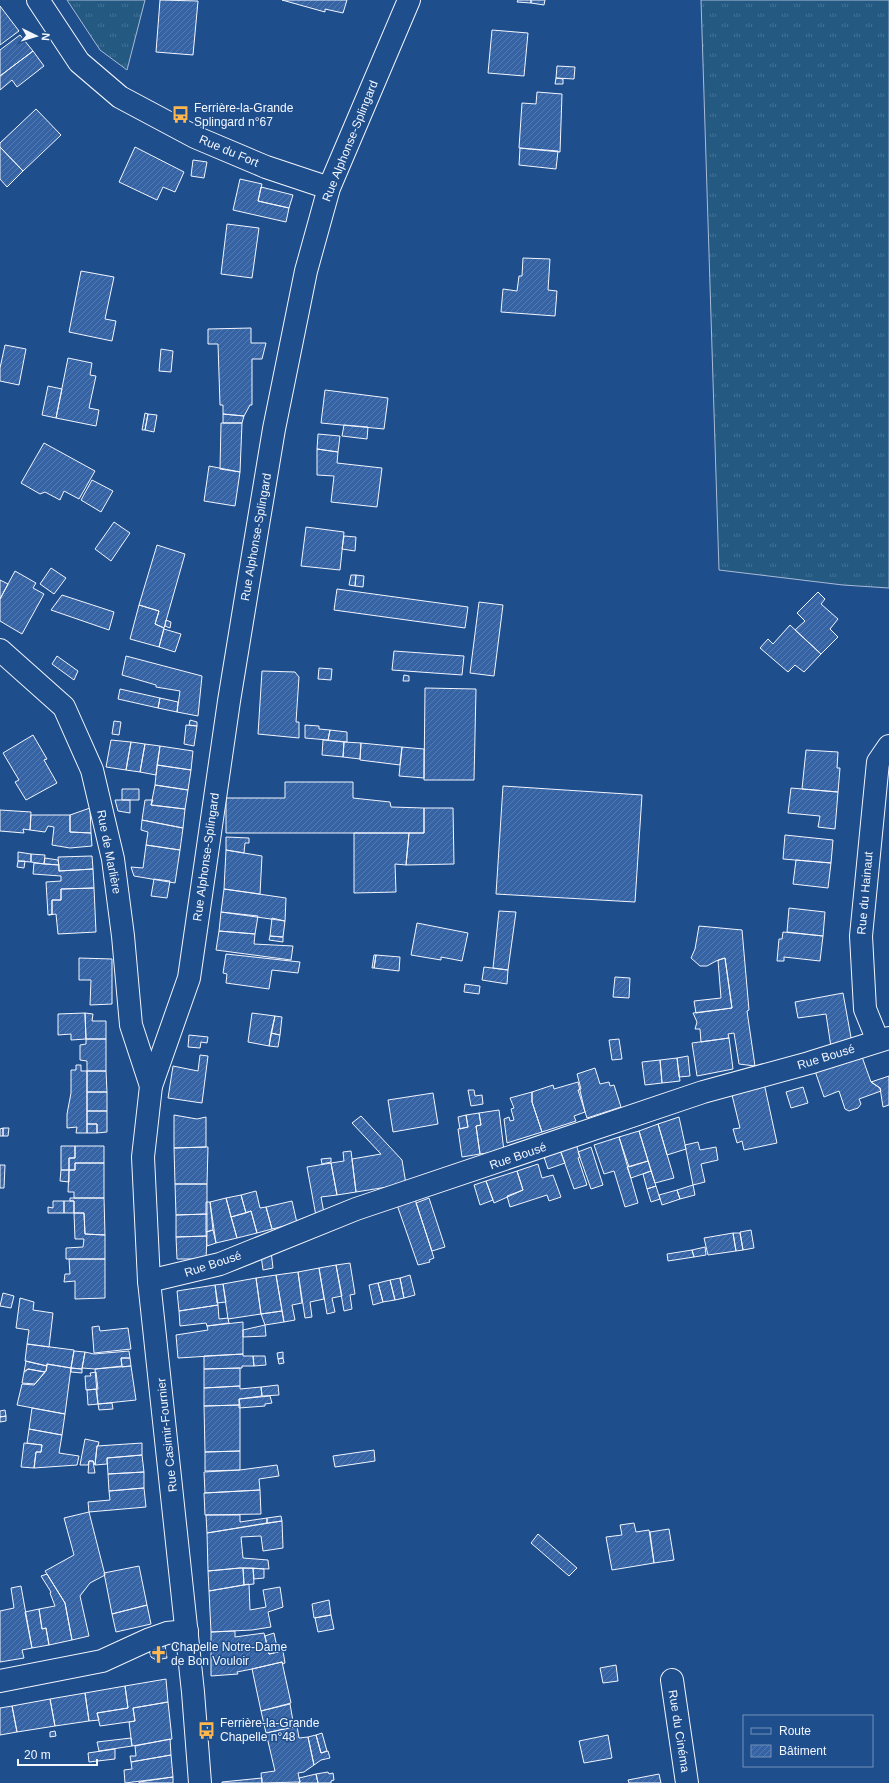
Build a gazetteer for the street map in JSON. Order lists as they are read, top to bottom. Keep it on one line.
{"streets":{"street":["Rue Alphonse-Splingard","Rue du Fort","Rue de Marlière","Rue du Hainaut","Rue Bousé","Rue Casimir-Fournier","Rue du Cinéma"]},"crossings":[["Rue Alphonse-Splingard","Rue du Fort"],["Rue Alphonse-Splingard","Rue de Marlière"],["Rue Alphonse-Splingard","Rue Casimir-Fournier"],["Rue de Marlière","Rue Casimir-Fournier"],["Rue du Hainaut","Rue Bousé"],["Rue Bousé","Rue Casimir-Fournier"]],"places":{"bus stop":["Ferrière-la-Grande Splingard n°67","Ferrière-la-Grande Chapelle n°48"],"church":["Chapelle Notre-Dame de Bon Vouloir"]},"legend":["Route","Bâtiment"],"scale_bar":"20 m","north":"right"}
